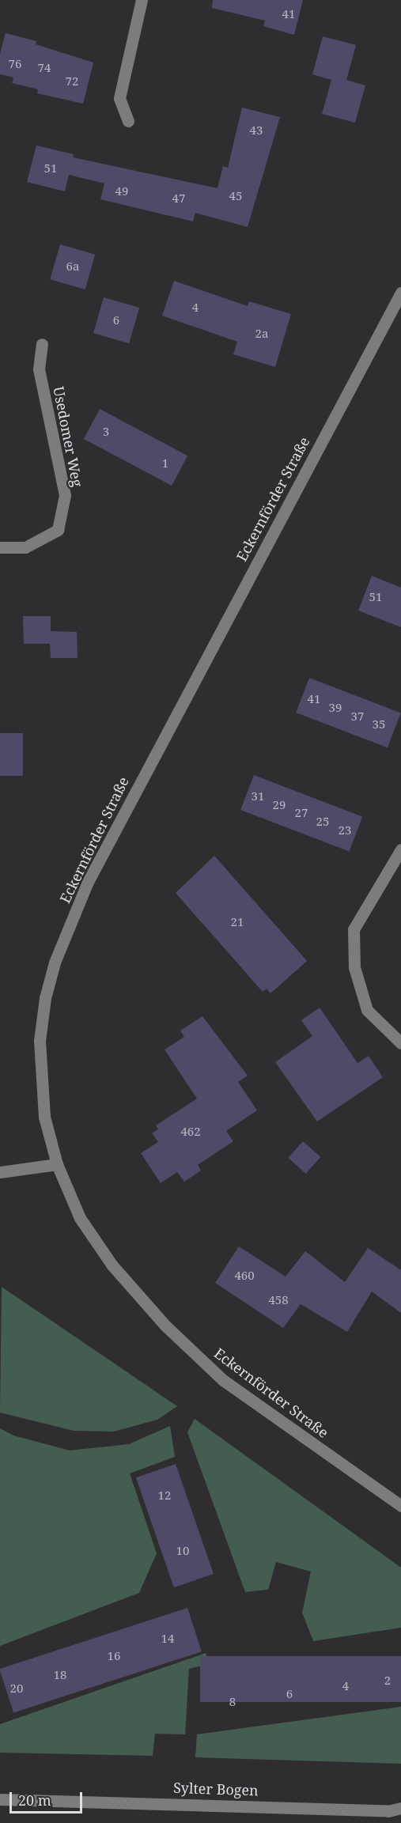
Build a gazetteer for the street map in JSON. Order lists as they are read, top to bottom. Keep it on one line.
{"streets":{"street":["Usedomer Weg","Eckernförder Straße","Sylter Bogen"]},"house_numbers":["41","76","74","72","43","51","49","45","47","6a","4","6","2a","3","1","51","41","39","37","35","31","29","27","25","23","21","462","460","458","12","10","14","16","18","2","4","20","6","8"],"scale_bar":"20 m"}
